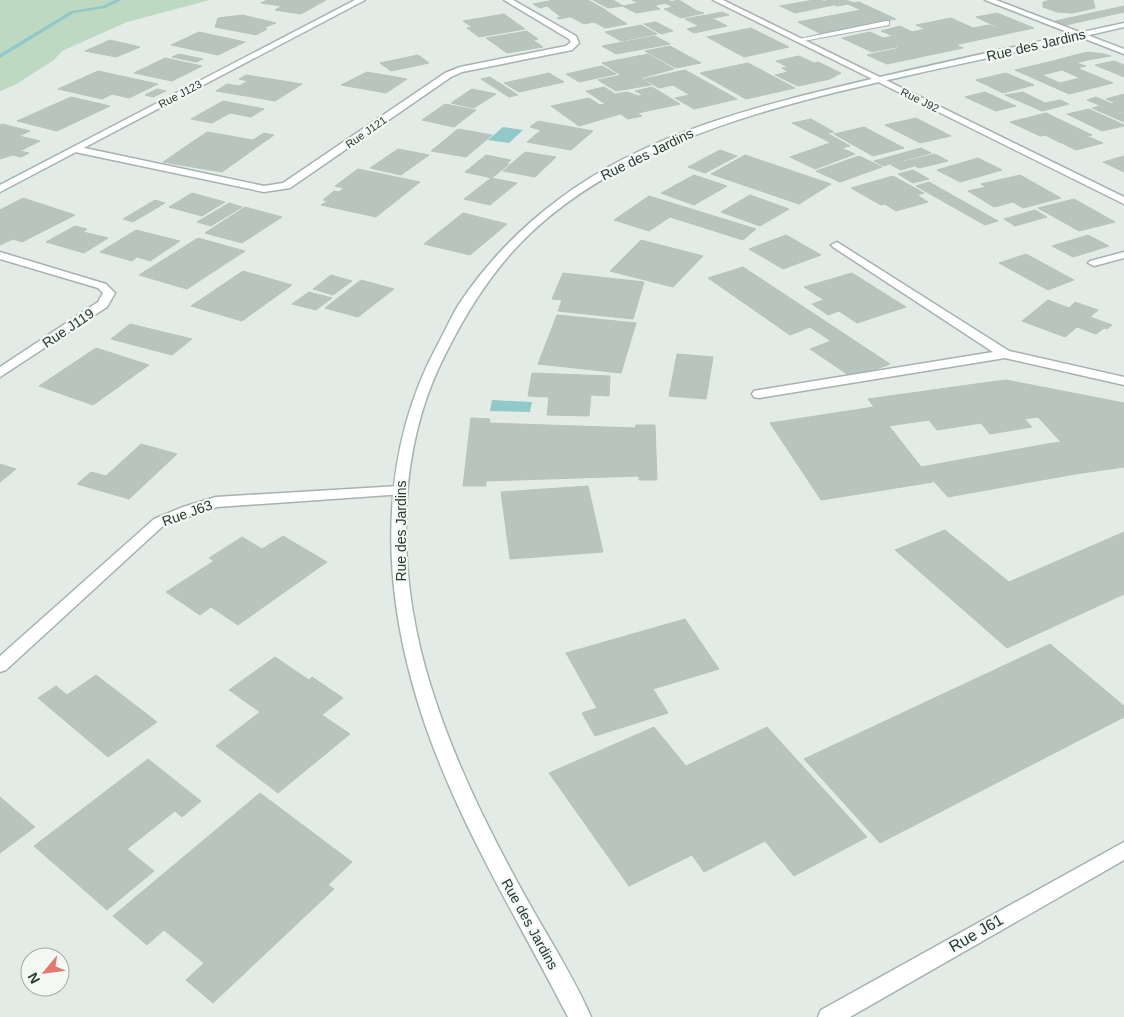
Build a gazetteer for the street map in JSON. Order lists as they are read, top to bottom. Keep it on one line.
{"streets":{"street":["Rue des Jardins","Rue J123","Rue J92","Rue J121","Rue J119","Rue J63","Rue J61"]},"crossings":[["Rue des Jardins","Rue J92"],["Rue des Jardins","Rue J63"],["Rue J123","Rue J121"]],"north":"bottom left"}
